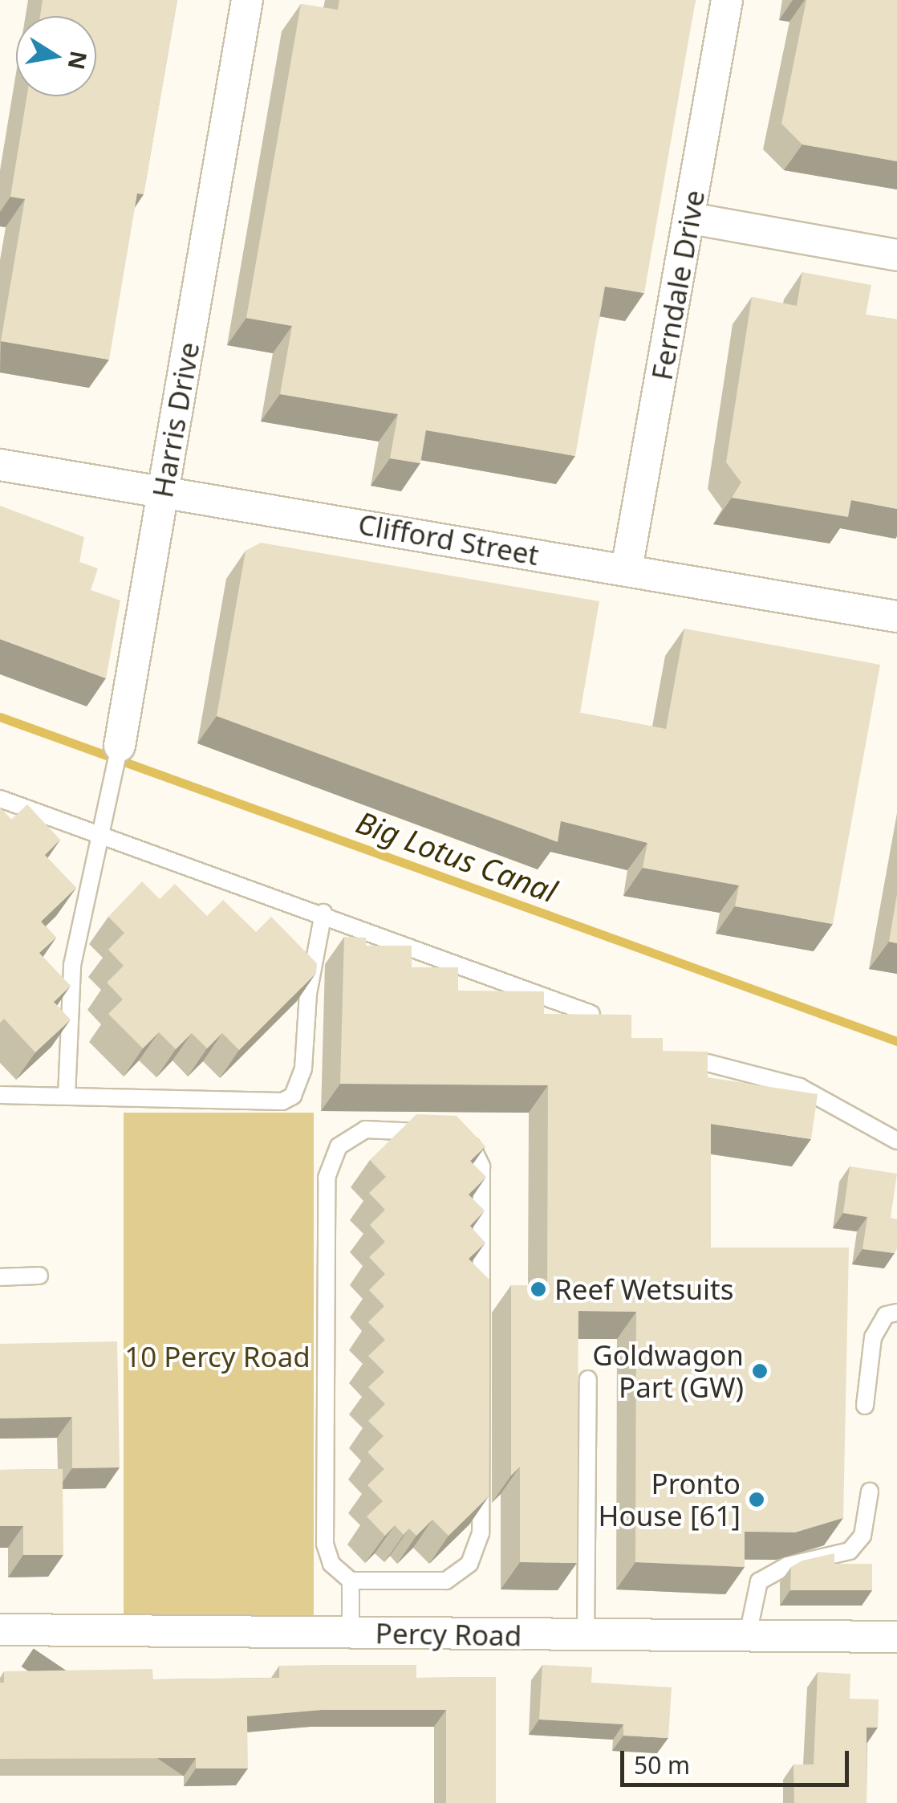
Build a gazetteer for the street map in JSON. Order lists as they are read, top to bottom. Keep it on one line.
{"streets":{"street":["Ferndale Drive","Harris Drive","Clifford Street","Percy Road"]},"crossings":[["Ferndale Drive","Clifford Street"],["Harris Drive","Clifford Street"]],"water":["Big Lotus Canal"],"parks":["10 Percy Road"],"places":["Reef Wetsuits","Goldwagon Part (GW)","Pronto House [61]"],"scale_bar":"50 m","north":"right"}
